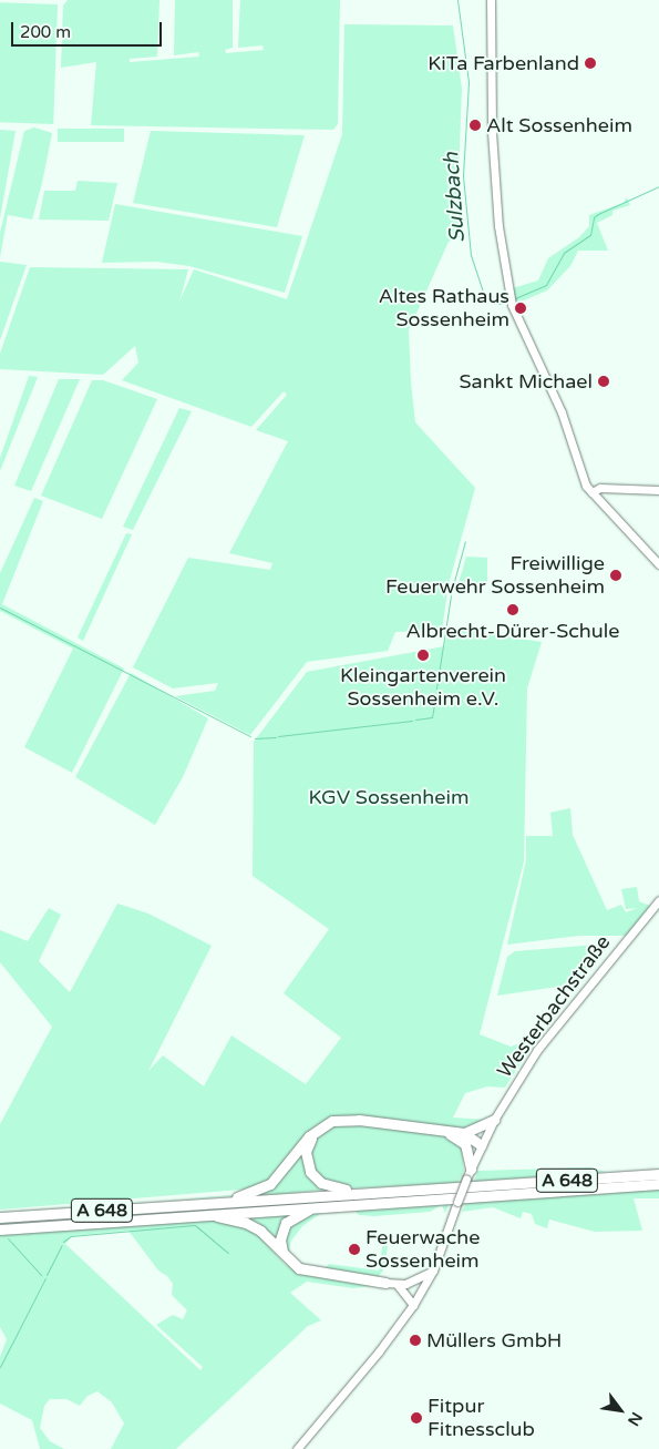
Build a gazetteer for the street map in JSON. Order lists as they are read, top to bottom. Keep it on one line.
{"streets":{"highway":["A 648"],"main road":["Westerbachstraße"]},"water":["Sulzbach"],"parks":["KGV Sossenheim"],"places":["KiTa Farbenland","Alt Sossenheim","Altes Rathaus Sossenheim","Sankt Michael","Freiwillige Feuerwehr Sossenheim","Albrecht-Dürer-Schule","Kleingartenverein Sossenheim e.V.","Feuerwache Sossenheim","Müllers GmbH","Fitpur Fitnessclub"],"scale_bar":"200 m","north":"bottom right"}
